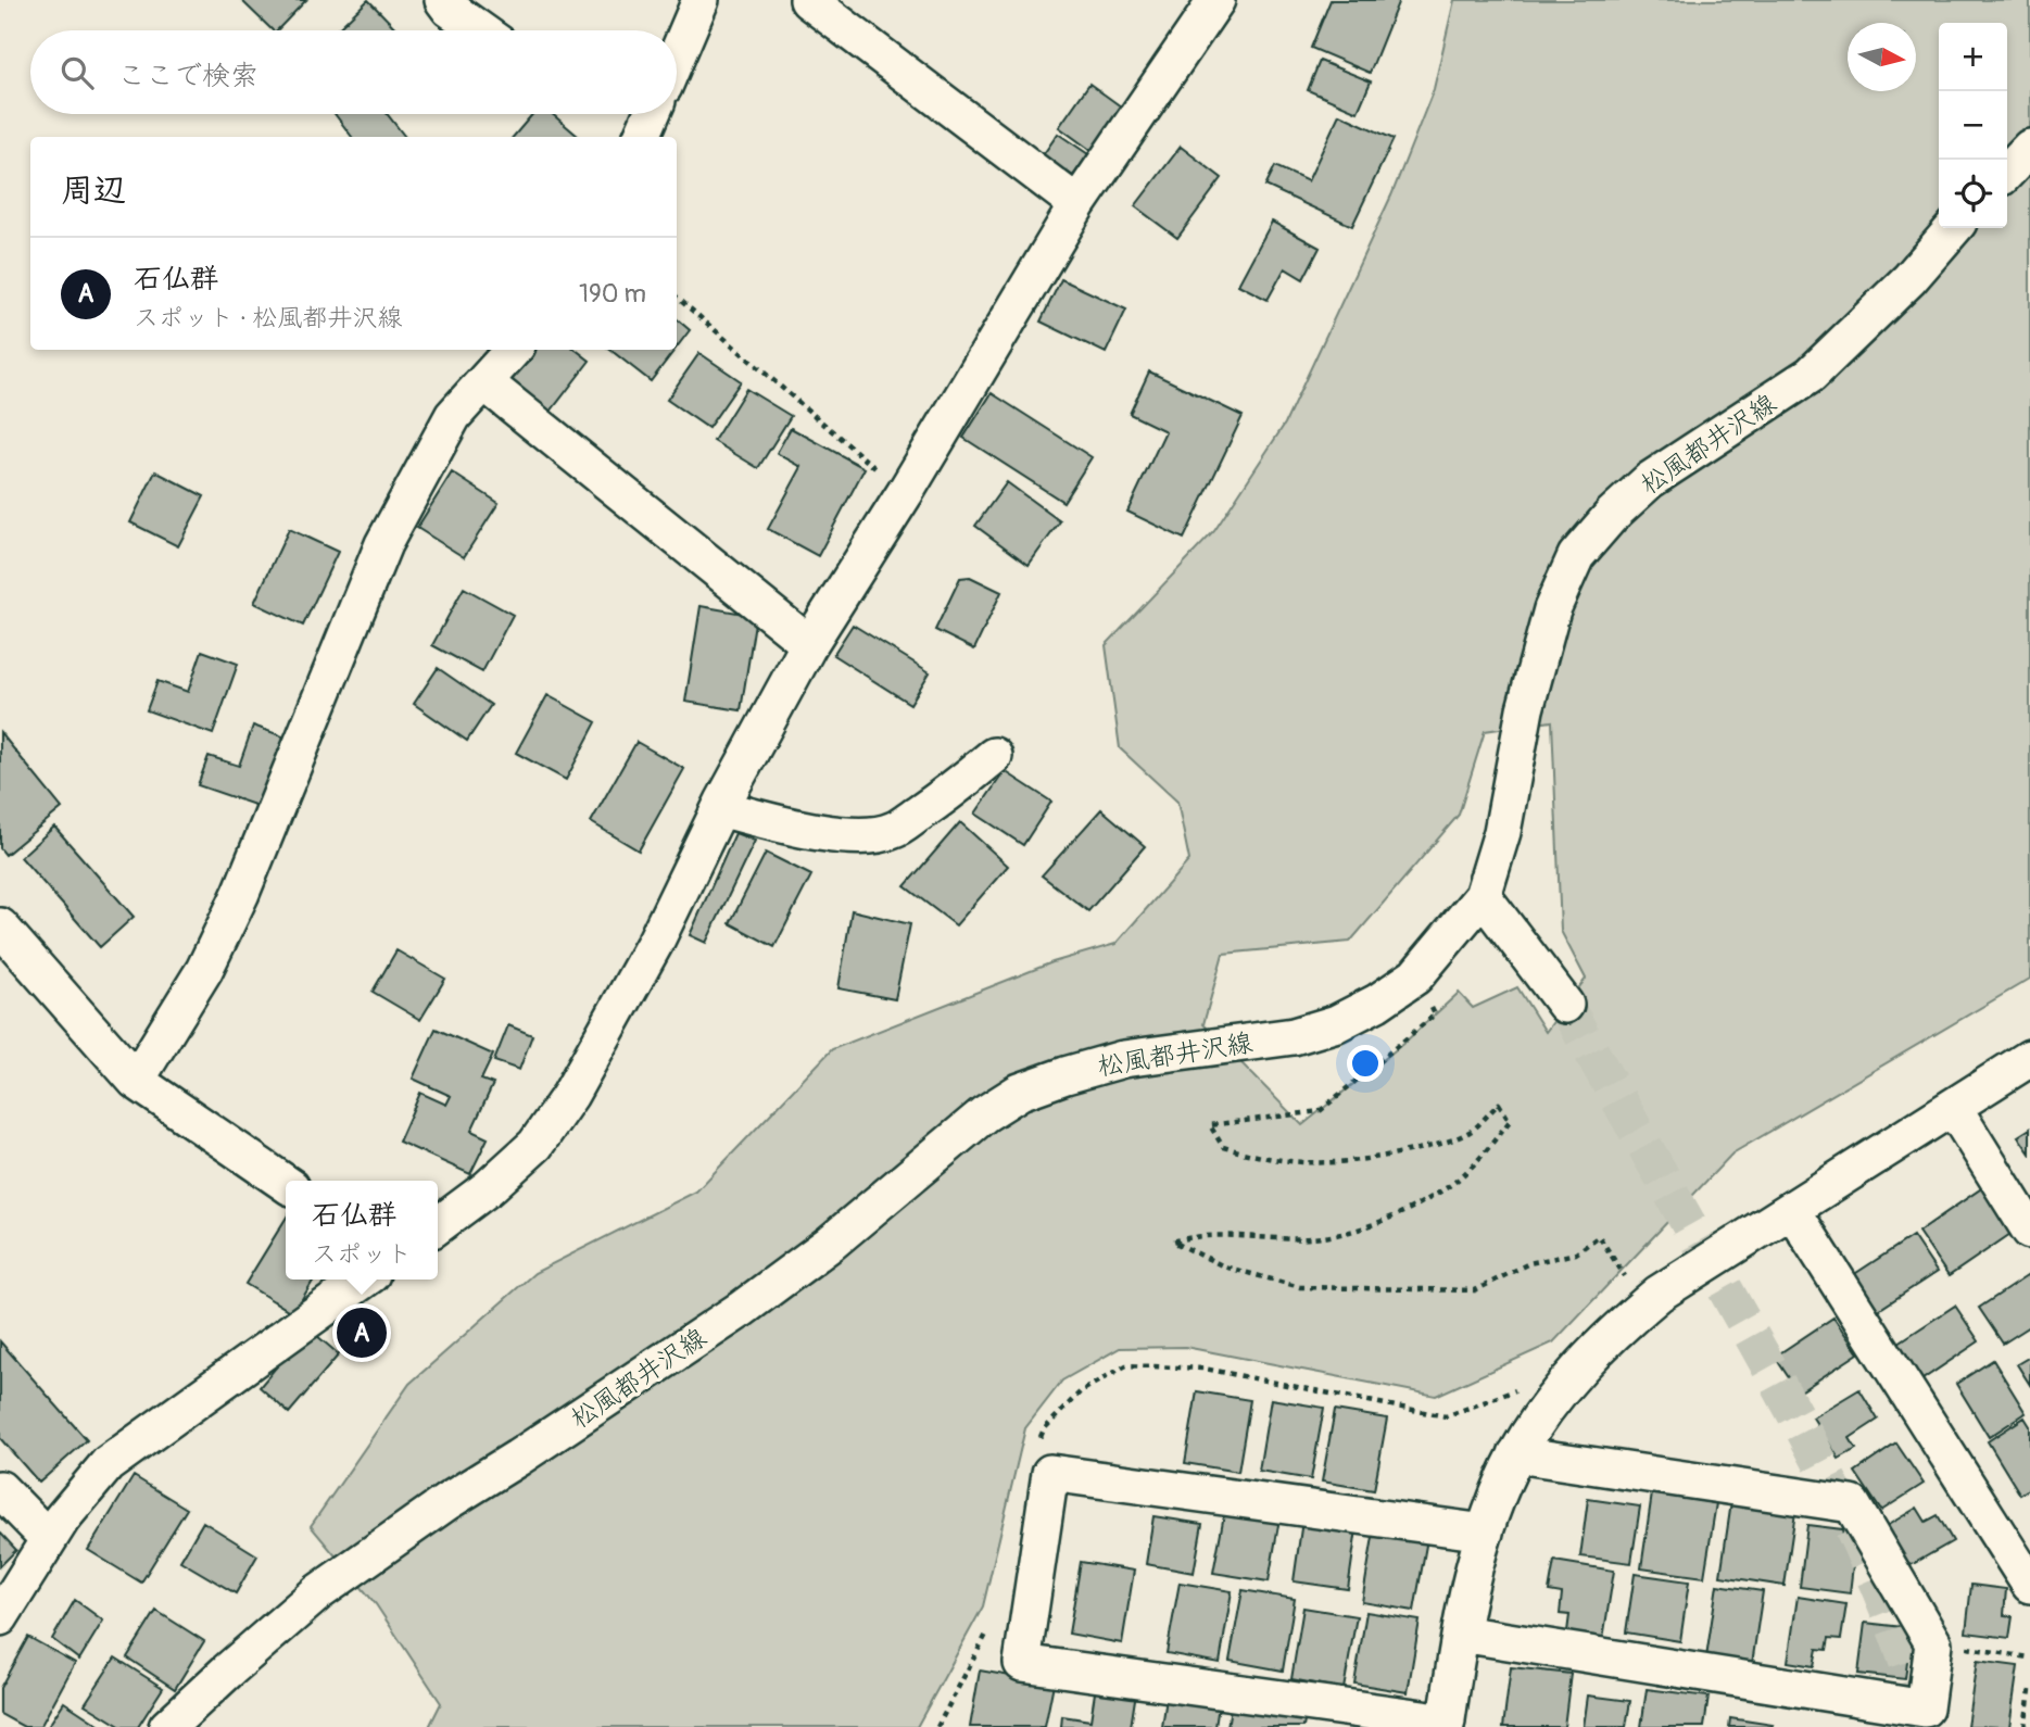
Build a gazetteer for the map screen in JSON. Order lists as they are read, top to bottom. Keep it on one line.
{"streets":{"street":["松風都井沢線"]},"north":"right","page":{"map_buttons":["+","−"],"search":"ここで検索","heading":"周辺","list":[{"mark":"A","name":"石仏群","note":"スポット · 松風都井沢線","value":"190 m"}],"popup":["石仏群","スポット"],"pins":"A"}}
